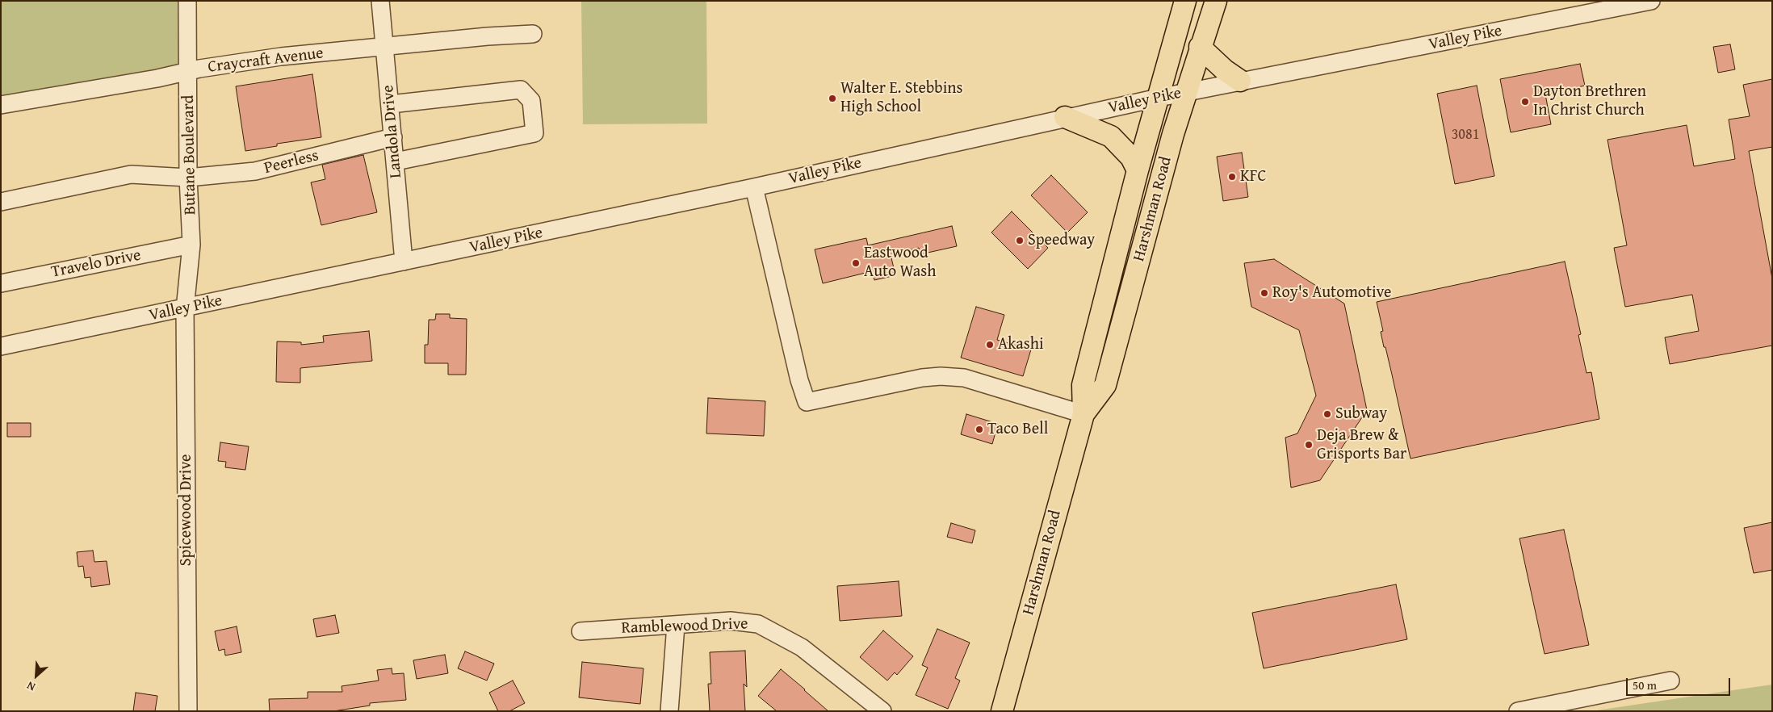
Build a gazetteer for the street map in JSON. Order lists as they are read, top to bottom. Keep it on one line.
{"streets":{"main road":["Harshman Road"],"street":["Valley Pike","Craycraft Avenue","Landola Drive","Butane Boulevard","Peerless","Travelo Drive","Spicewood Drive","Ramblewood Drive"]},"crossings":[["Valley Pike","Landola Drive"],["Valley Pike","Butane Boulevard"],["Valley Pike","Harshman Road"],["Valley Pike","Spicewood Drive"],["Craycraft Avenue","Landola Drive"],["Craycraft Avenue","Butane Boulevard"],["Landola Drive","Peerless"],["Butane Boulevard","Peerless"],["Butane Boulevard","Travelo Drive"],["Butane Boulevard","Spicewood Drive"]],"places":["Walter E. Stebbins High School","Dayton Brethren In Christ Church","KFC","Speedway","Eastwood Auto Wash","Roy's Automotive","Akashi","Subway","Taco Bell","Deja Brew & Grisports Bar"],"house_numbers":["3081"],"scale_bar":"50 m","north":"bottom left"}
